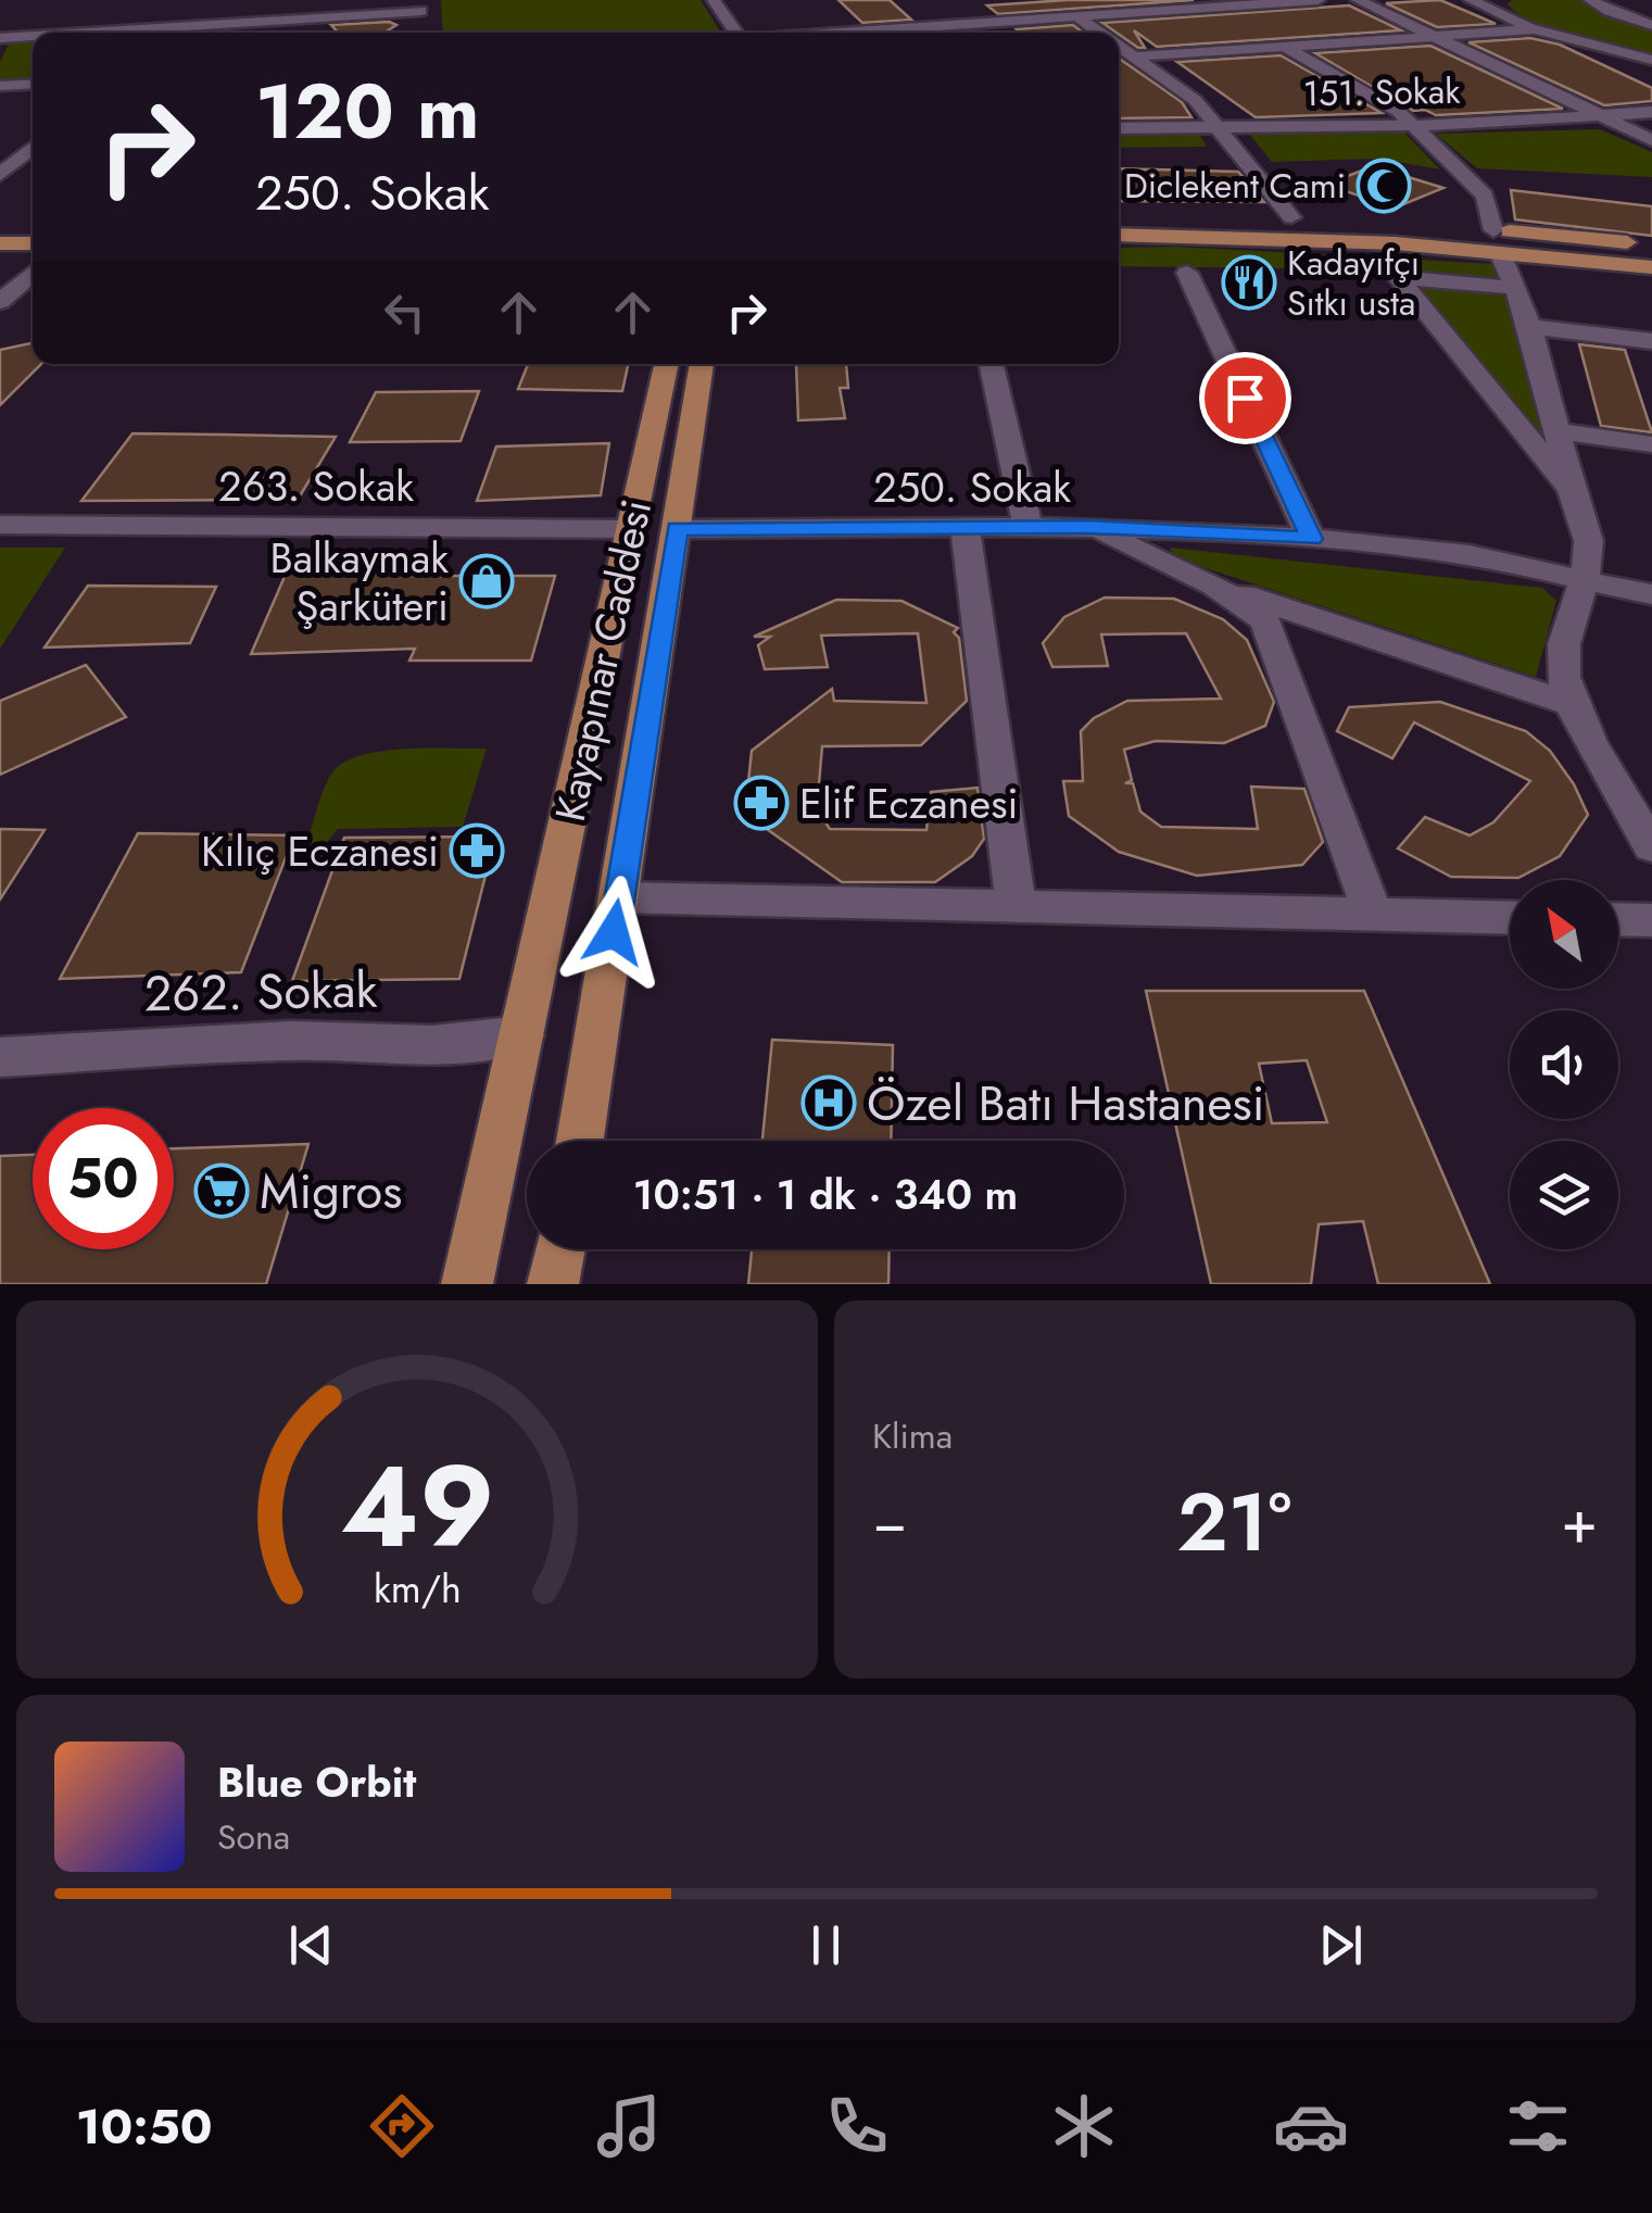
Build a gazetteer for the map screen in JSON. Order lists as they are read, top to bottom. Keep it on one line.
{"streets":{"main road":["Kayapınar Caddesi"],"street":["151. Sokak","263. Sokak","250. Sokak","262. Sokak"]},"crossings":[["263. Sokak","Kayapınar Caddesi"],["250. Sokak","Kayapınar Caddesi"],["Kayapınar Caddesi","262. Sokak"]],"places":{"mosque":["Diclekent Cami"],"restaurant":["Kadayıfçı Sıtkı usta"],"shop":["Balkaymak Şarküteri"],"pharmacy":["Elif Eczanesi","Kılıç Eczanesi"],"hospital":["Özel Batı Hastanesi"],"supermarket":["Migros"]},"north":"top left","page":{"turn":["120 m","250. Sokak"],"limit":"50","trip":"10:51 · 1 dk · 340 m","tile":"Klima","heat":["−","21°","+"],"song":["Blue Orbit","Sona"],"tabs":"10:50","gauge":["49","km/h"]}}
